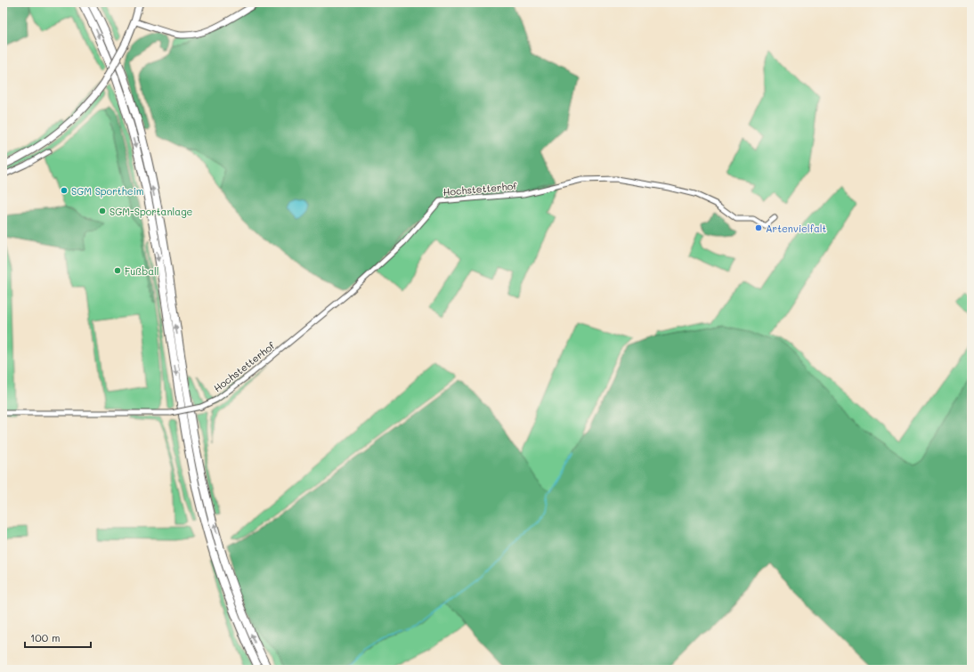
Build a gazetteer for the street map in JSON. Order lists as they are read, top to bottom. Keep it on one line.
{"streets":{"street":["Hochstetterhof"]},"places":["SGM Sportheim","SGM-Sportanlage","Artenvielfalt","Fußball"],"scale_bar":"100 m"}
